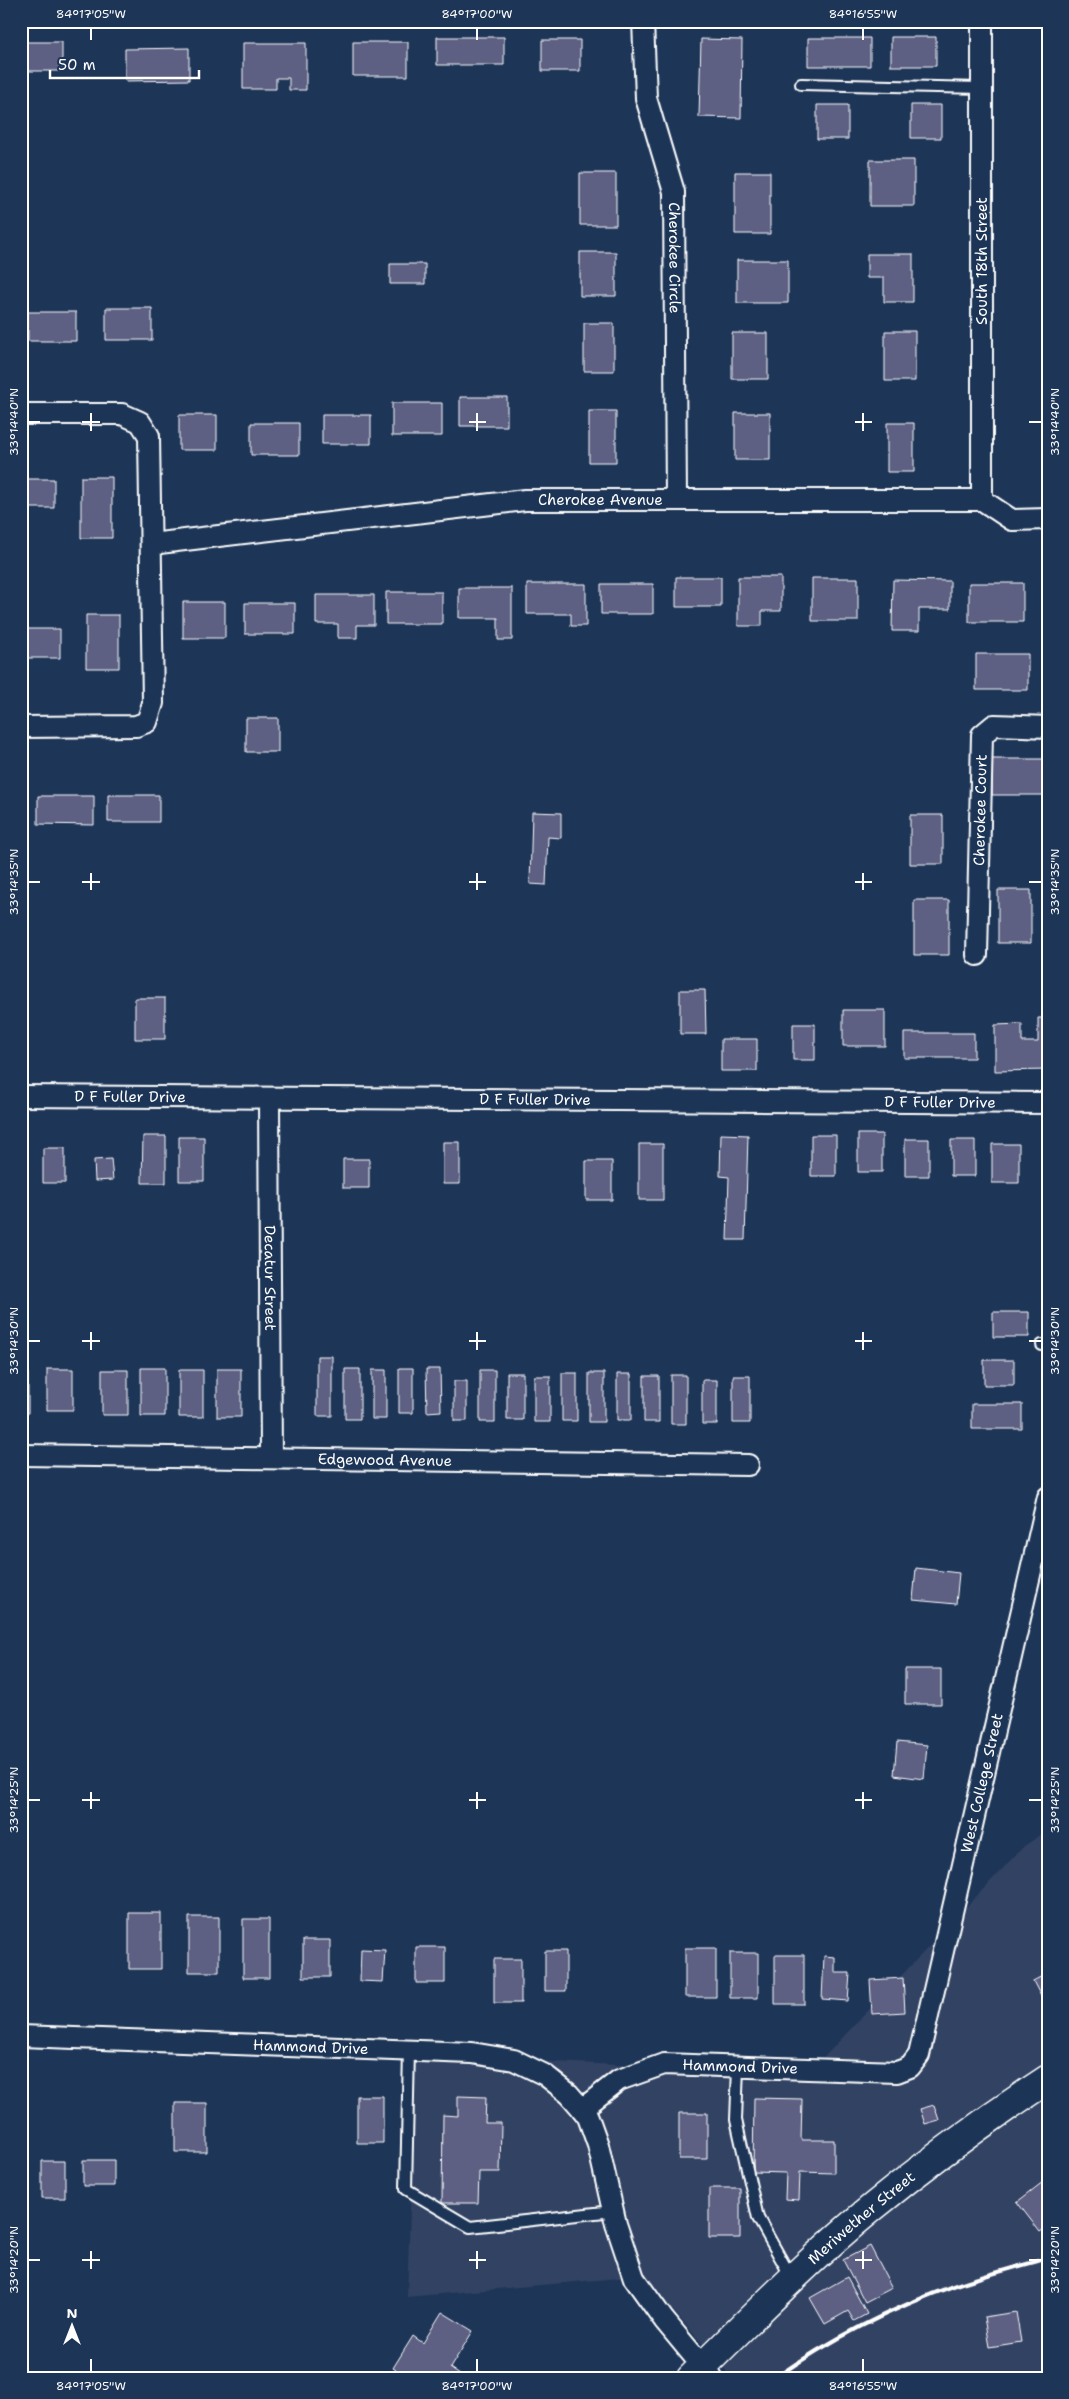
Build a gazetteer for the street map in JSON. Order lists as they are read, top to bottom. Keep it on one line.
{"streets":{"street":["Cherokee Circle","South 18th Street","Cherokee Avenue","Cherokee Court","D F Fuller Drive","Decatur Street","Edgewood Avenue","West College Street","Hammond Drive","Meriwether Street"]},"crossings":[["Cherokee Circle","Cherokee Avenue"],["South 18th Street","Cherokee Avenue"],["D F Fuller Drive","Decatur Street"],["Decatur Street","Edgewood Avenue"],["West College Street","Hammond Drive"],["Hammond Drive","Meriwether Street"]],"scale_bar":"50 m","north":"top","coordinates":["84°17'05\"W","84°17'00\"W","84°16'55\"W","33°14'40\"N","33°14'35\"N","33°14'30\"N","33°14'25\"N","33°14'20\"N"]}
